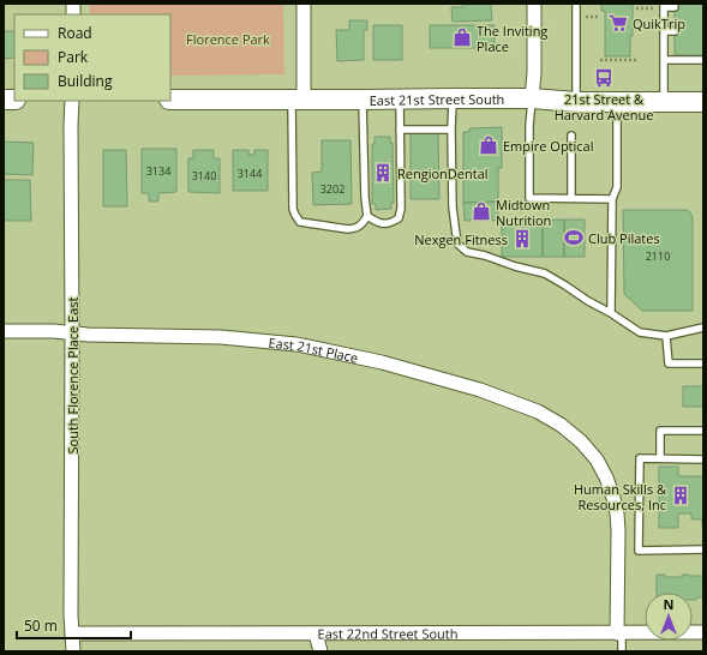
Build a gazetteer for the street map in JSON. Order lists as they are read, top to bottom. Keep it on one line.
{"streets":{"main road":["East 21st Street South"],"street":["East 21st Place","South Florence Place East","East 22nd Street South"]},"crossings":[["East 21st Place","South Florence Place East"],["East 21st Place","East 22nd Street South"],["South Florence Place East","East 22nd Street South"]],"parks":["Florence Park"],"places":{"supermarket":["QuikTrip"],"shop":["The Inviting Place","Empire Optical","Midtown Nutrition"],"bus stop":["21st Street & Harvard Avenue"],"building":["RengionDental","Nexgen Fitness","Human Skills & Resources, Inc"],"sports":["Club Pilates"]},"house_numbers":["3134","3144","3140","3202","2110"],"legend":["Road","Park","Building"],"scale_bar":"50 m","north":"top"}
